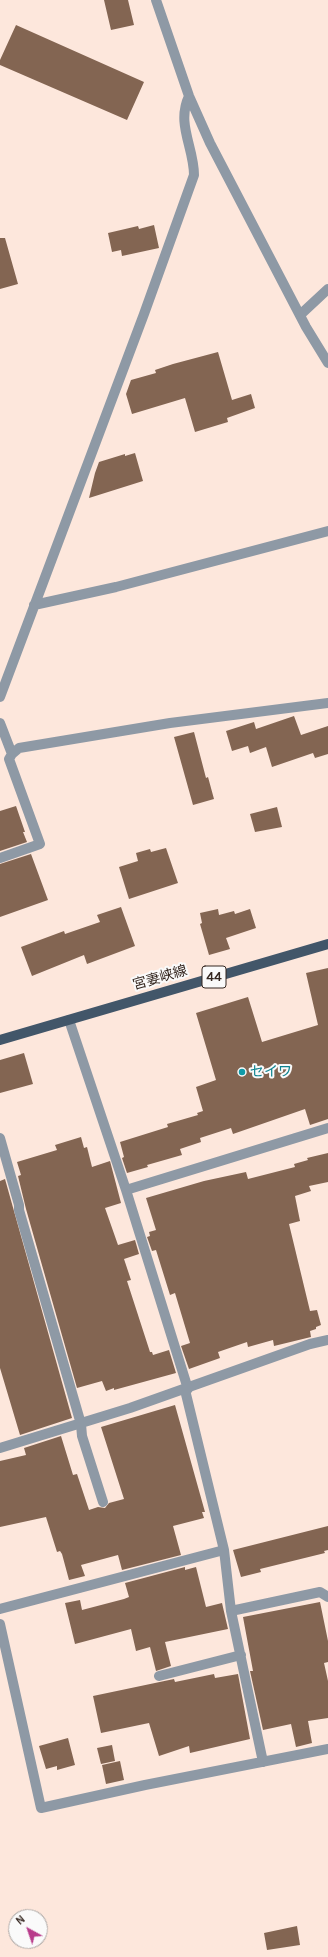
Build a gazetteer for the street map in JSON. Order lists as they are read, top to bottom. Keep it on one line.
{"streets":{"main road":["44","宮妻峡線"]},"places":["セイワ"],"north":"top left"}
